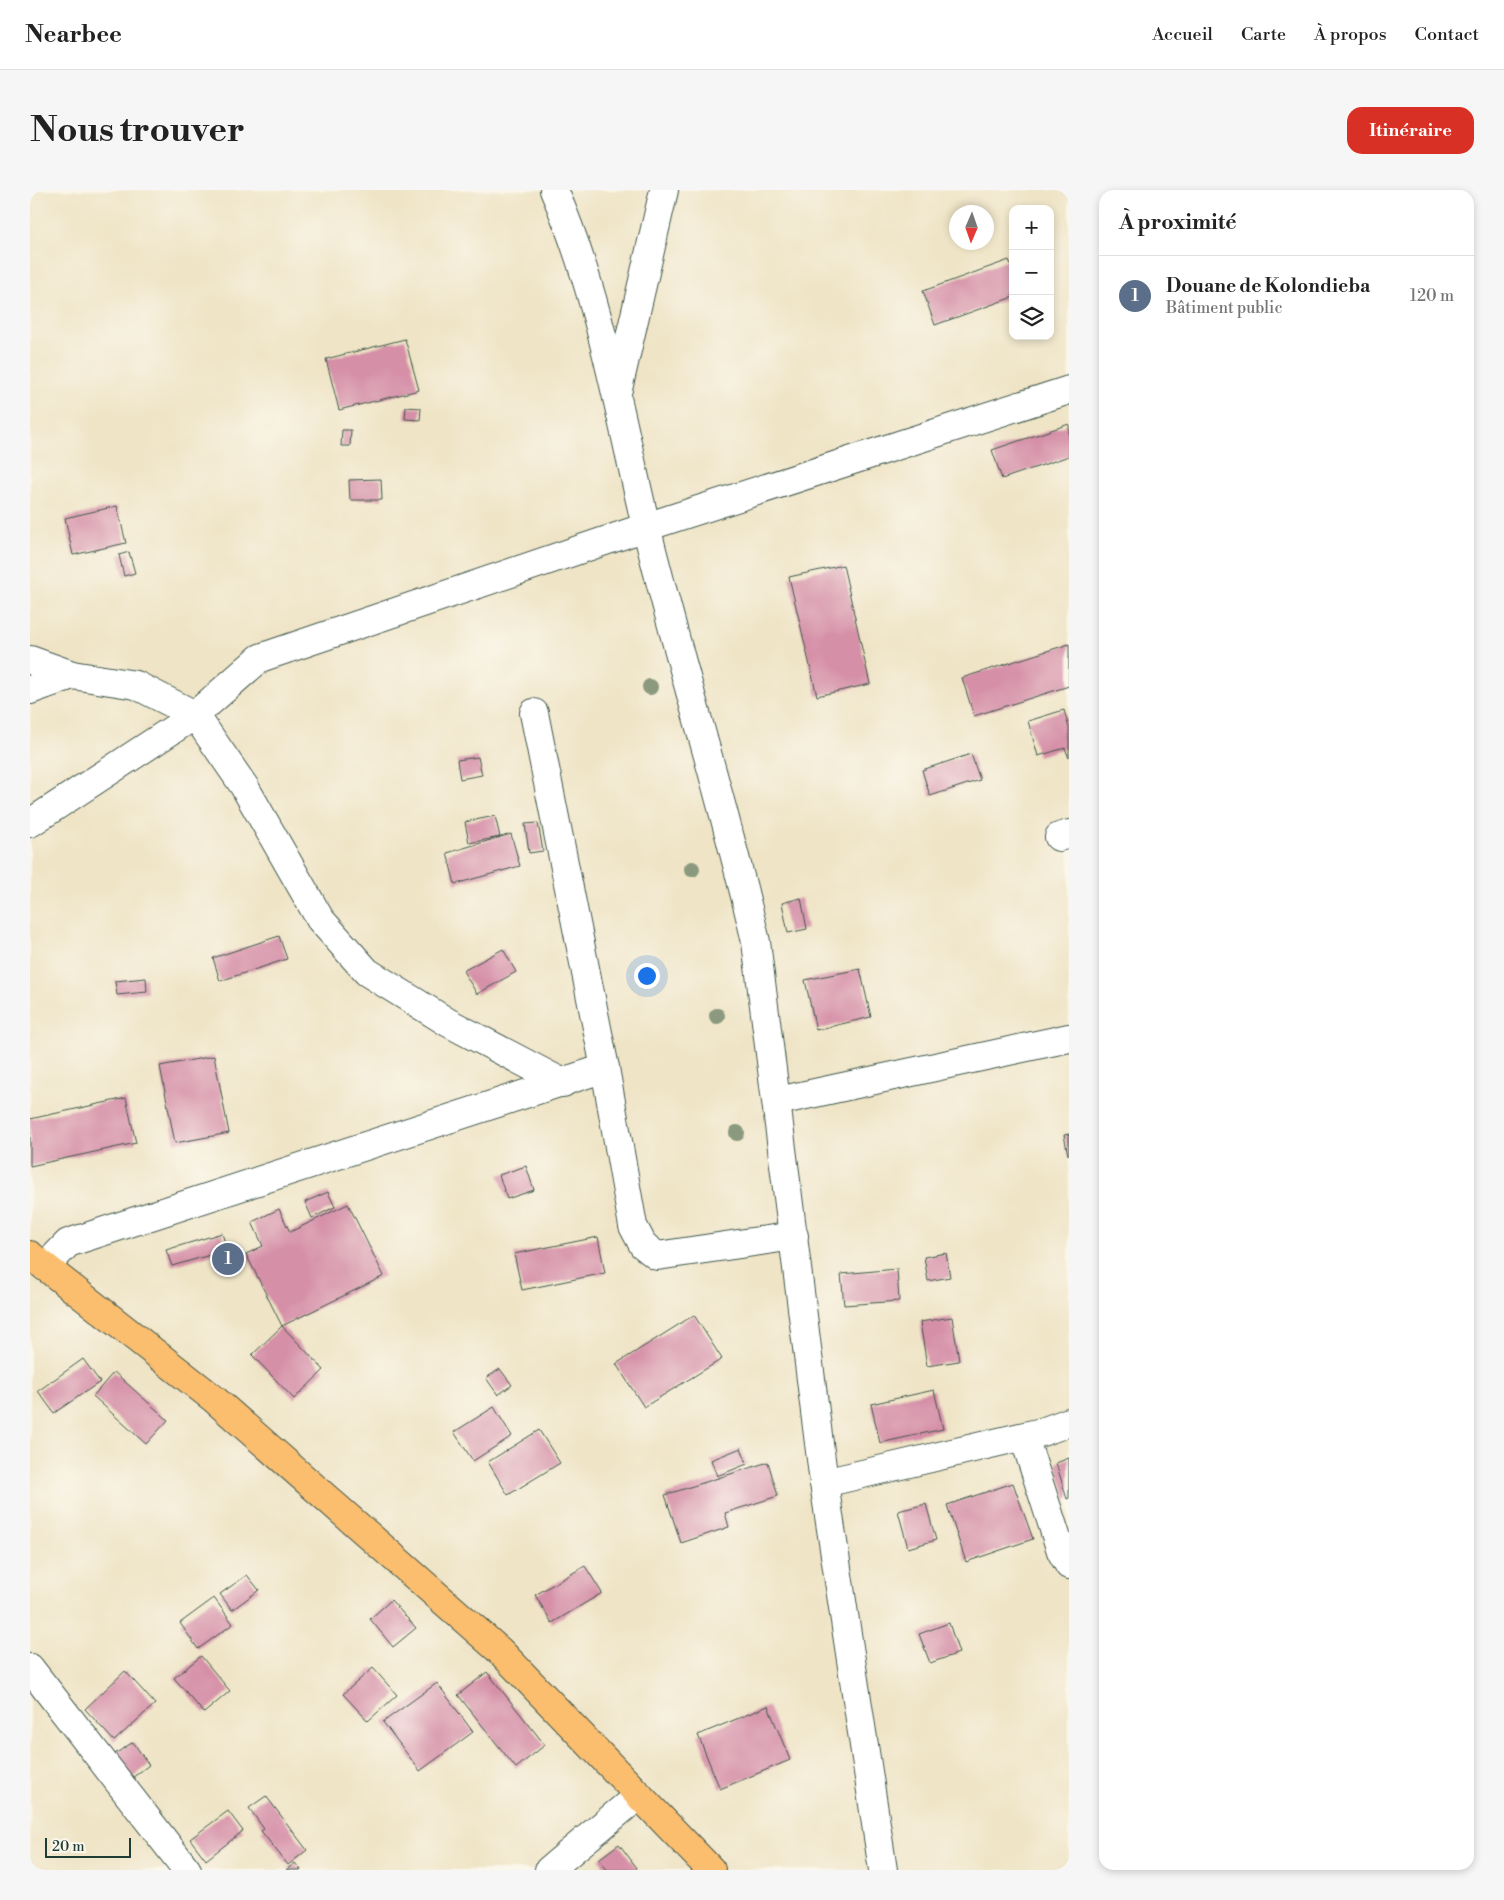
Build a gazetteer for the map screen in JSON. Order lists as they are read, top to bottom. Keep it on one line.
{"scale_bar":"20 m","north":"bottom","page":{"header":"Nearbee","nav":["Accueil","Carte","À propos","Contact"],"buttons":"Itinéraire","title":"Nous trouver","heading":"À proximité","map_buttons":["+","−"],"list":[{"mark":"1","name":"Douane de Kolondieba","note":"Bâtiment public","value":"120 m"}],"pins":"1","scale":"20 m"}}
